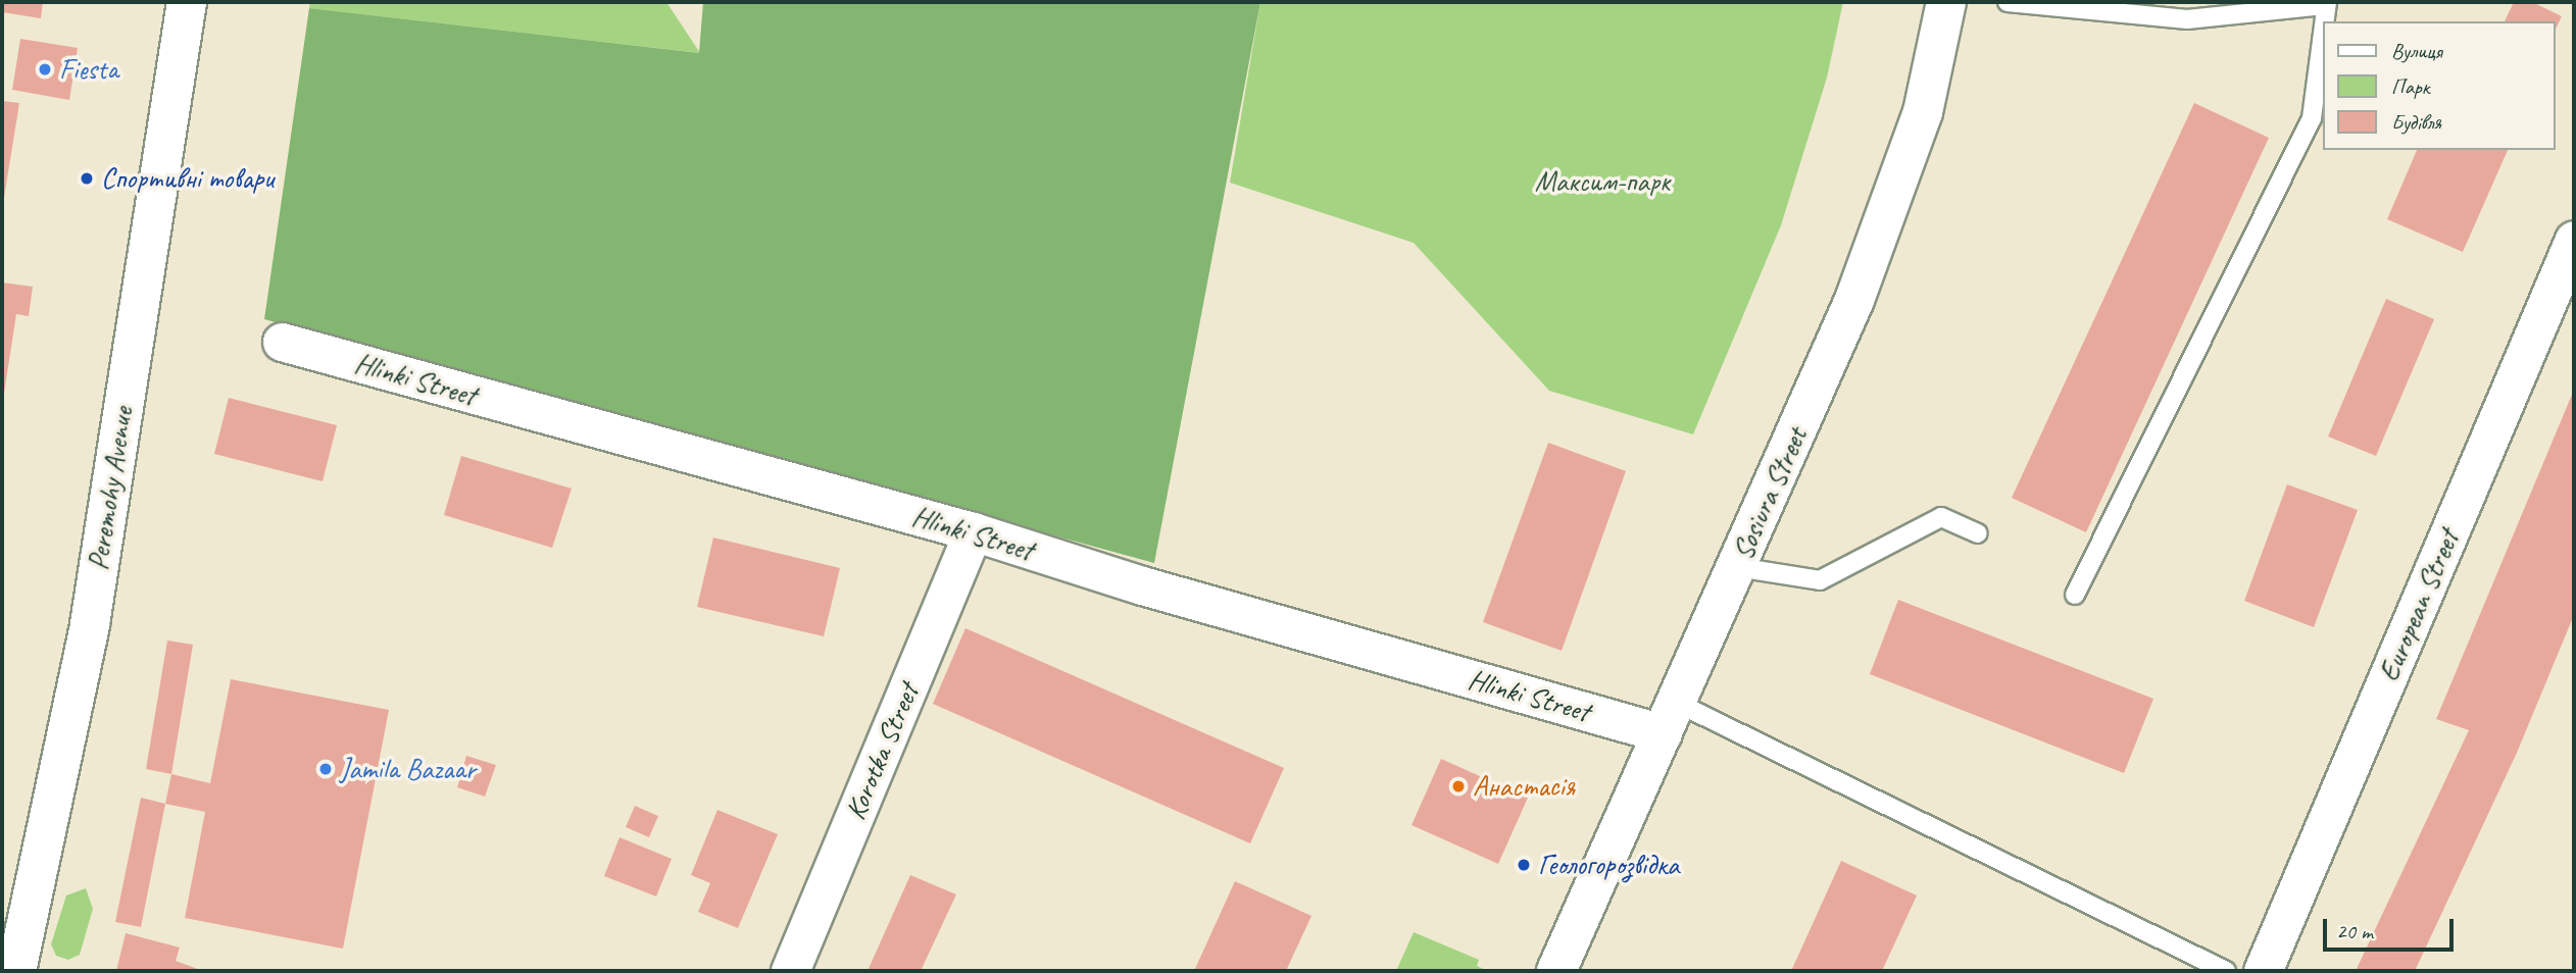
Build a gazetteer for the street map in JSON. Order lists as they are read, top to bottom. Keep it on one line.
{"streets":{"main road":["Peremohy Avenue","Sosiura Street"],"street":["Hlinki Street","European Street","Korotka Street"]},"crossings":[["Hlinki Street","Sosiura Street"],["Hlinki Street","Korotka Street"]],"parks":["Максим-парк"],"places":["Fiesta","Спортивні товари","Jamila Bazaar","Анастасія","Геологорозвідка"],"legend":["Вулиця","Парк","Будівля"],"scale_bar":"20 m"}
